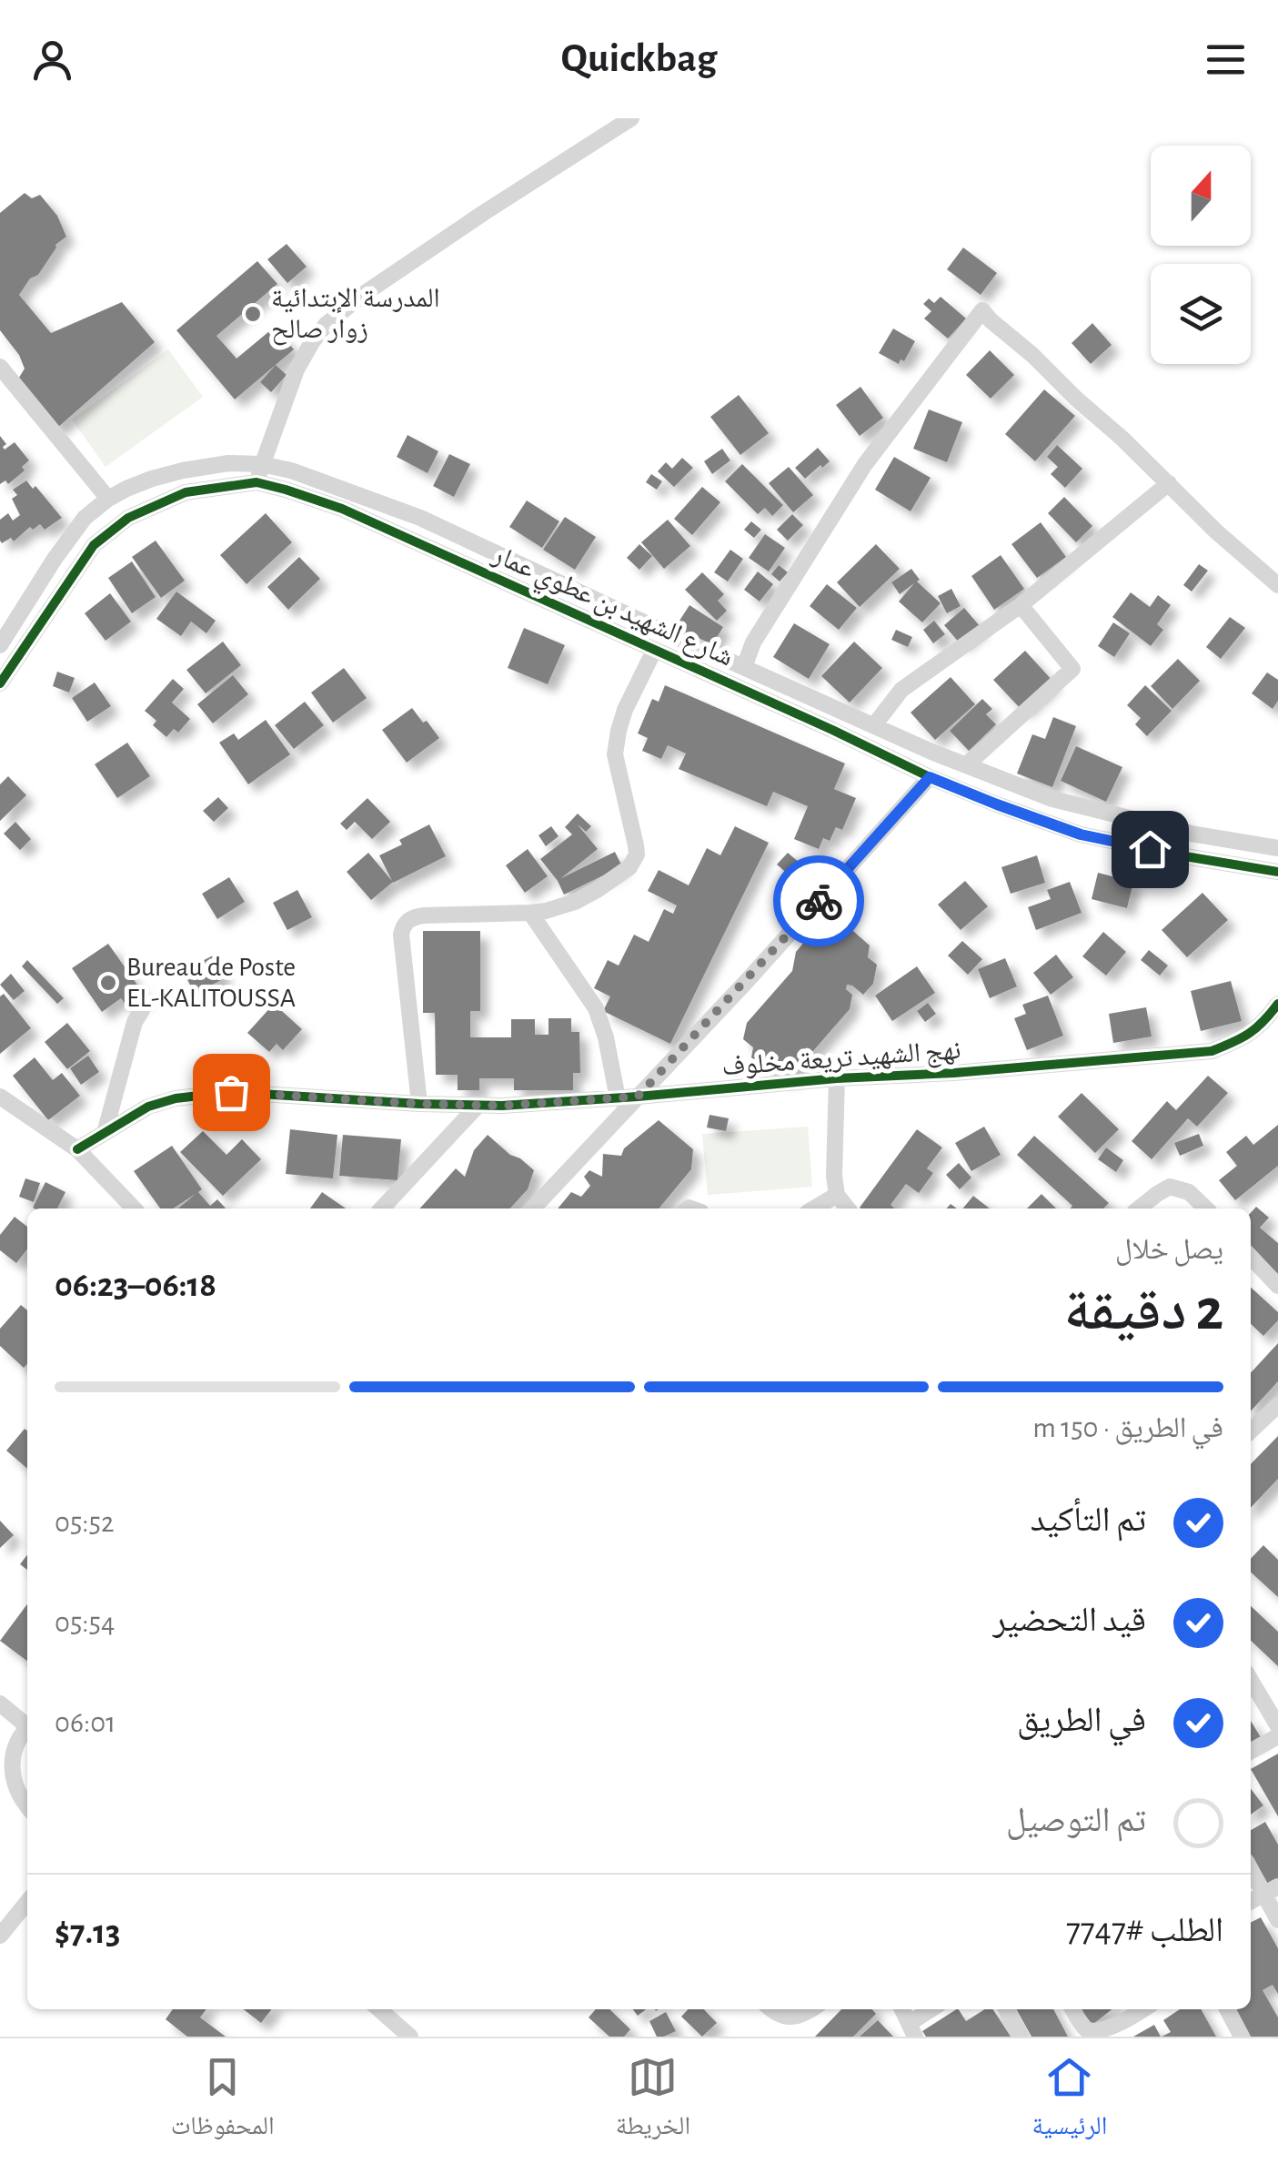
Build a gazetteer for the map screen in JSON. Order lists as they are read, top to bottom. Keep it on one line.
{"streets":{"street":["شارع الشهيد بن عطوي عمار","نهج الشهيد تريعة مخلوف"]},"places":["المدرسة الإبتدائية زوار صالح","Bureau de Poste EL-KALITOUSSA"],"north":"top","page":{"header":"Quickbag","heading":["2 دقيقة","يصل خلال","06:18–06:23"],"panel":["الطلب #7747","$7.13"],"bar":"في الطريق · 150 m","list":[["تم التأكيد","05:52"],["قيد التحضير","05:54"],["في الطريق","06:01"],"تم التوصيل"],"tabs":["الرئيسية","الخريطة","المحفوظات"]}}
